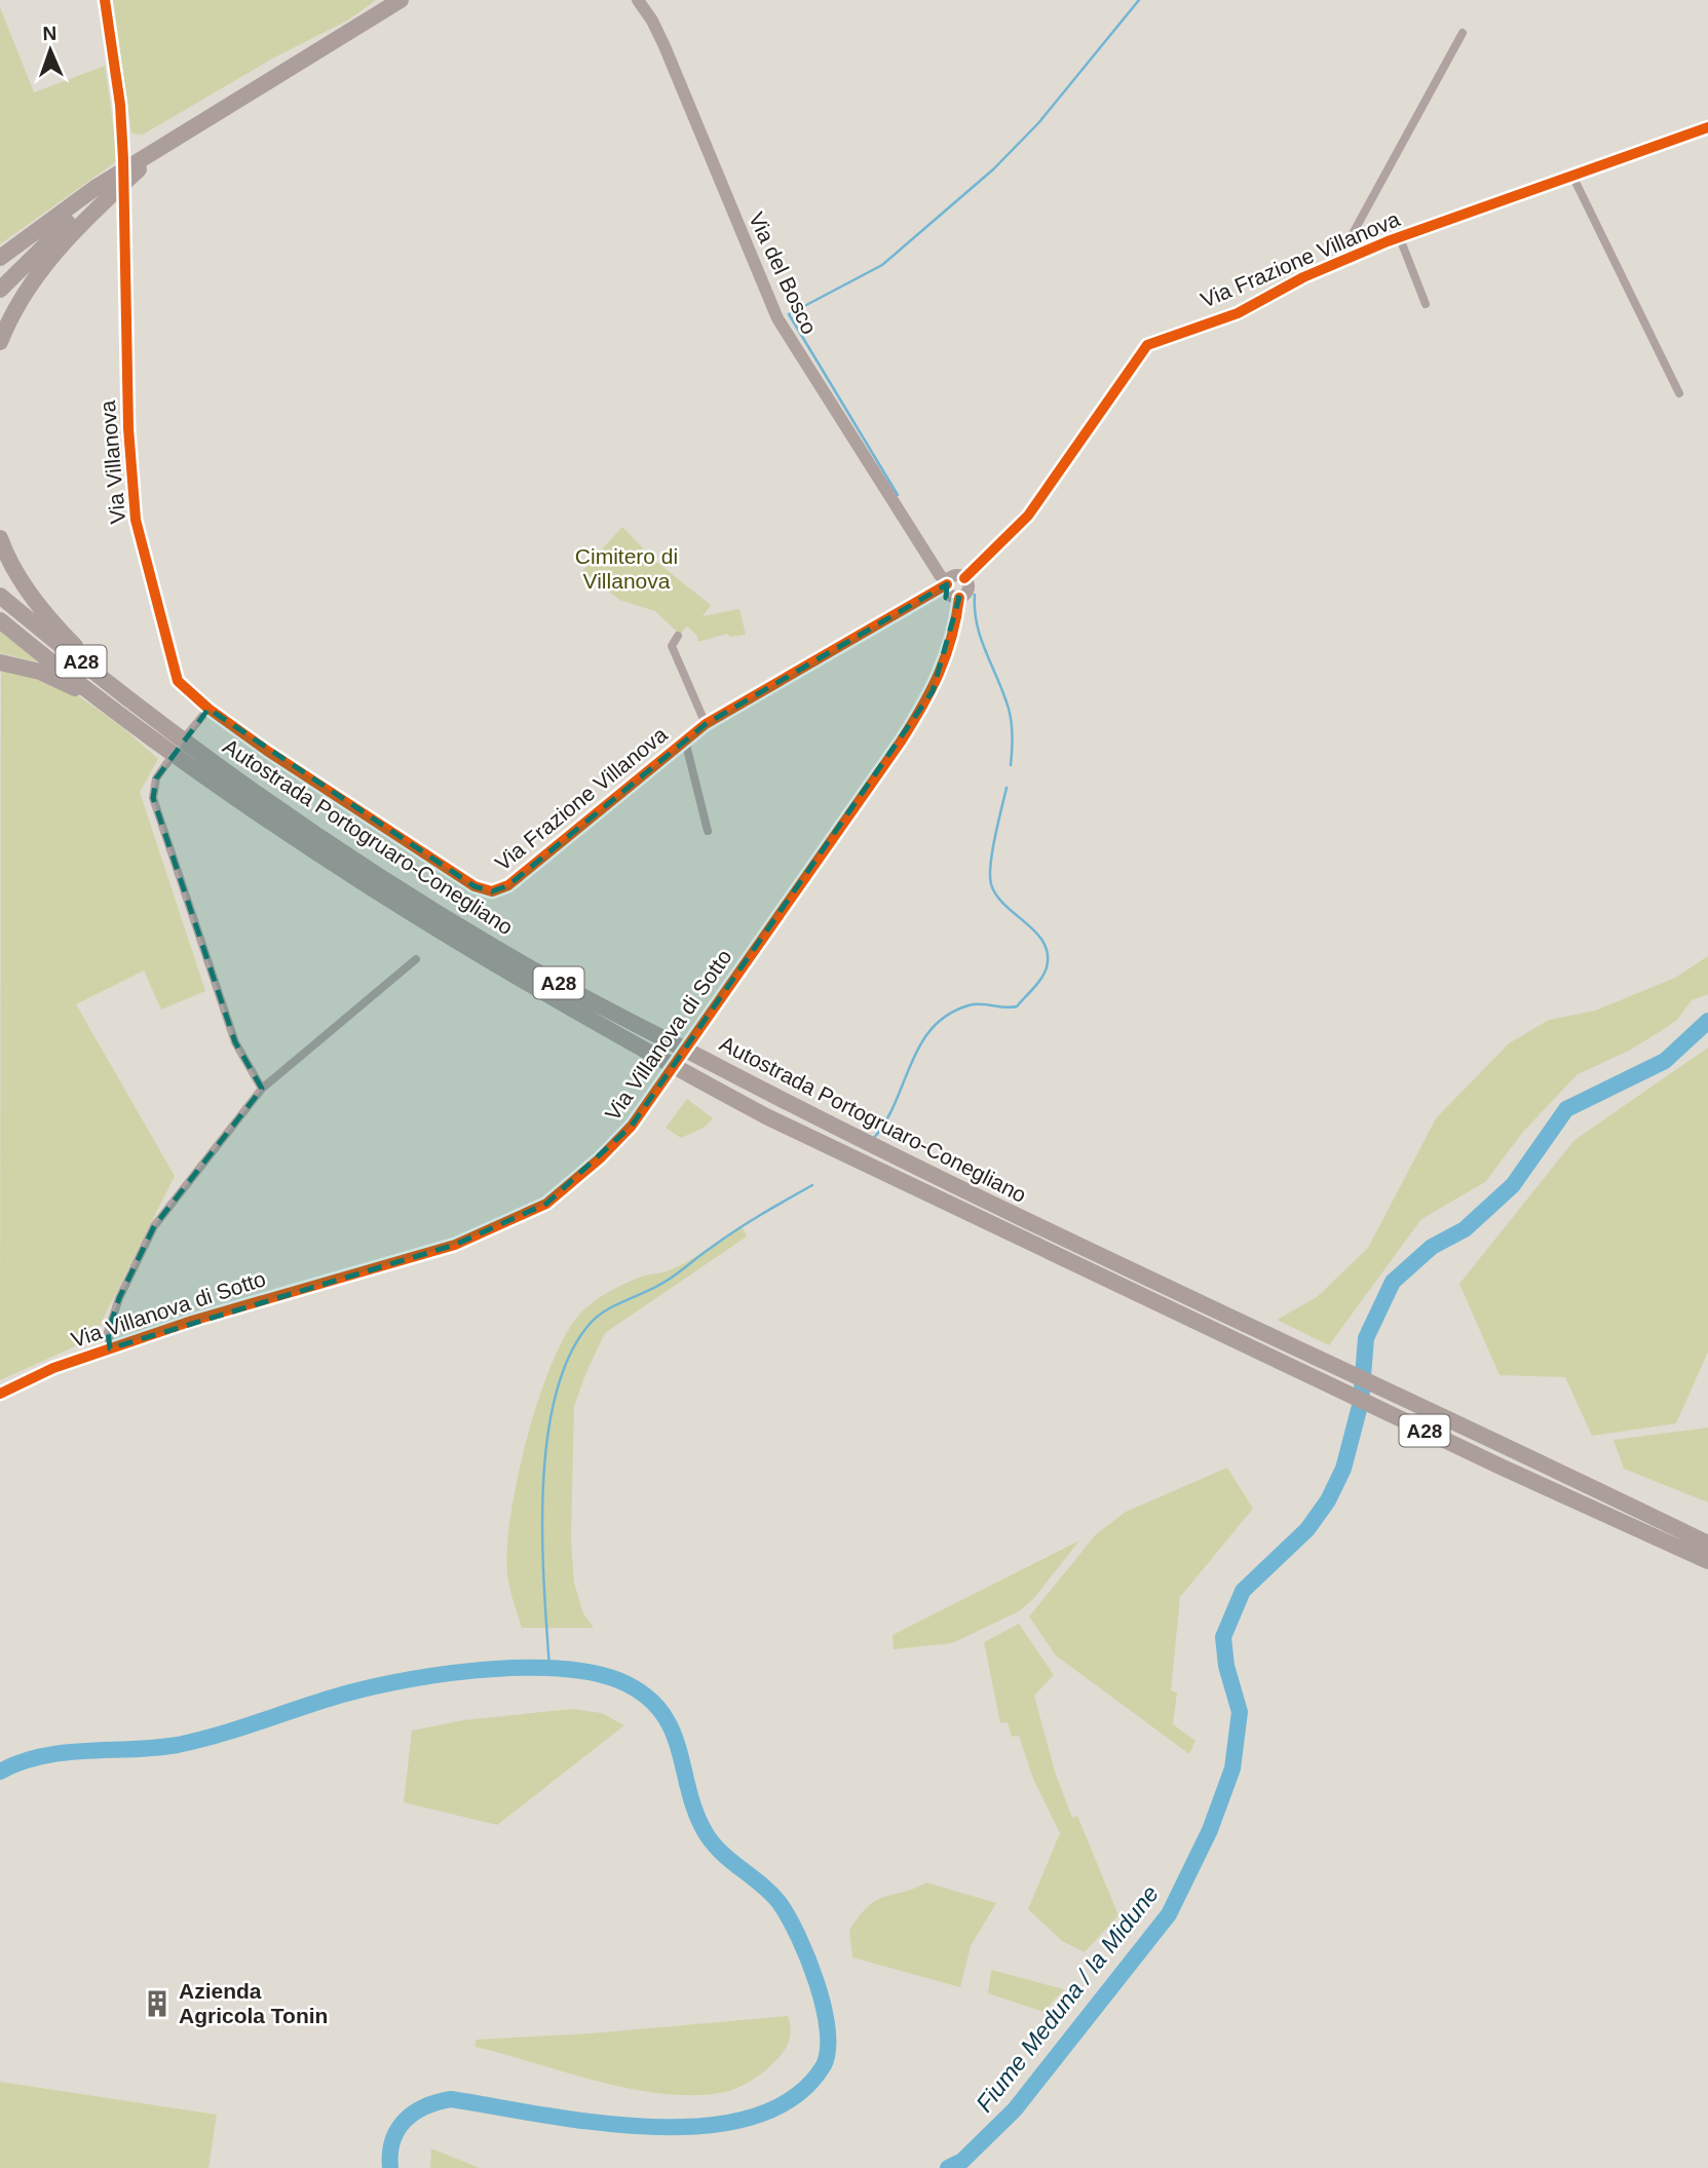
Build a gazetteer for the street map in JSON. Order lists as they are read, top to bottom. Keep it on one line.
{"streets":{"highway":["A28","Autostrada Portogruaro-Conegliano"],"street":["Via Frazione Villanova","Via del Bosco","Via Villanova","Via Villanova di Sotto"]},"crossings":[["Via Frazione Villanova","Via del Bosco"],["Via Frazione Villanova","Via Villanova"],["Via Frazione Villanova","Via Villanova di Sotto"],["Via del Bosco","Via Villanova di Sotto"]],"water":["Fiume Meduna / la Midune"],"parks":["Cimitero di Villanova"],"places":{"building":["Azienda Agricola Tonin"]},"north":"top"}
